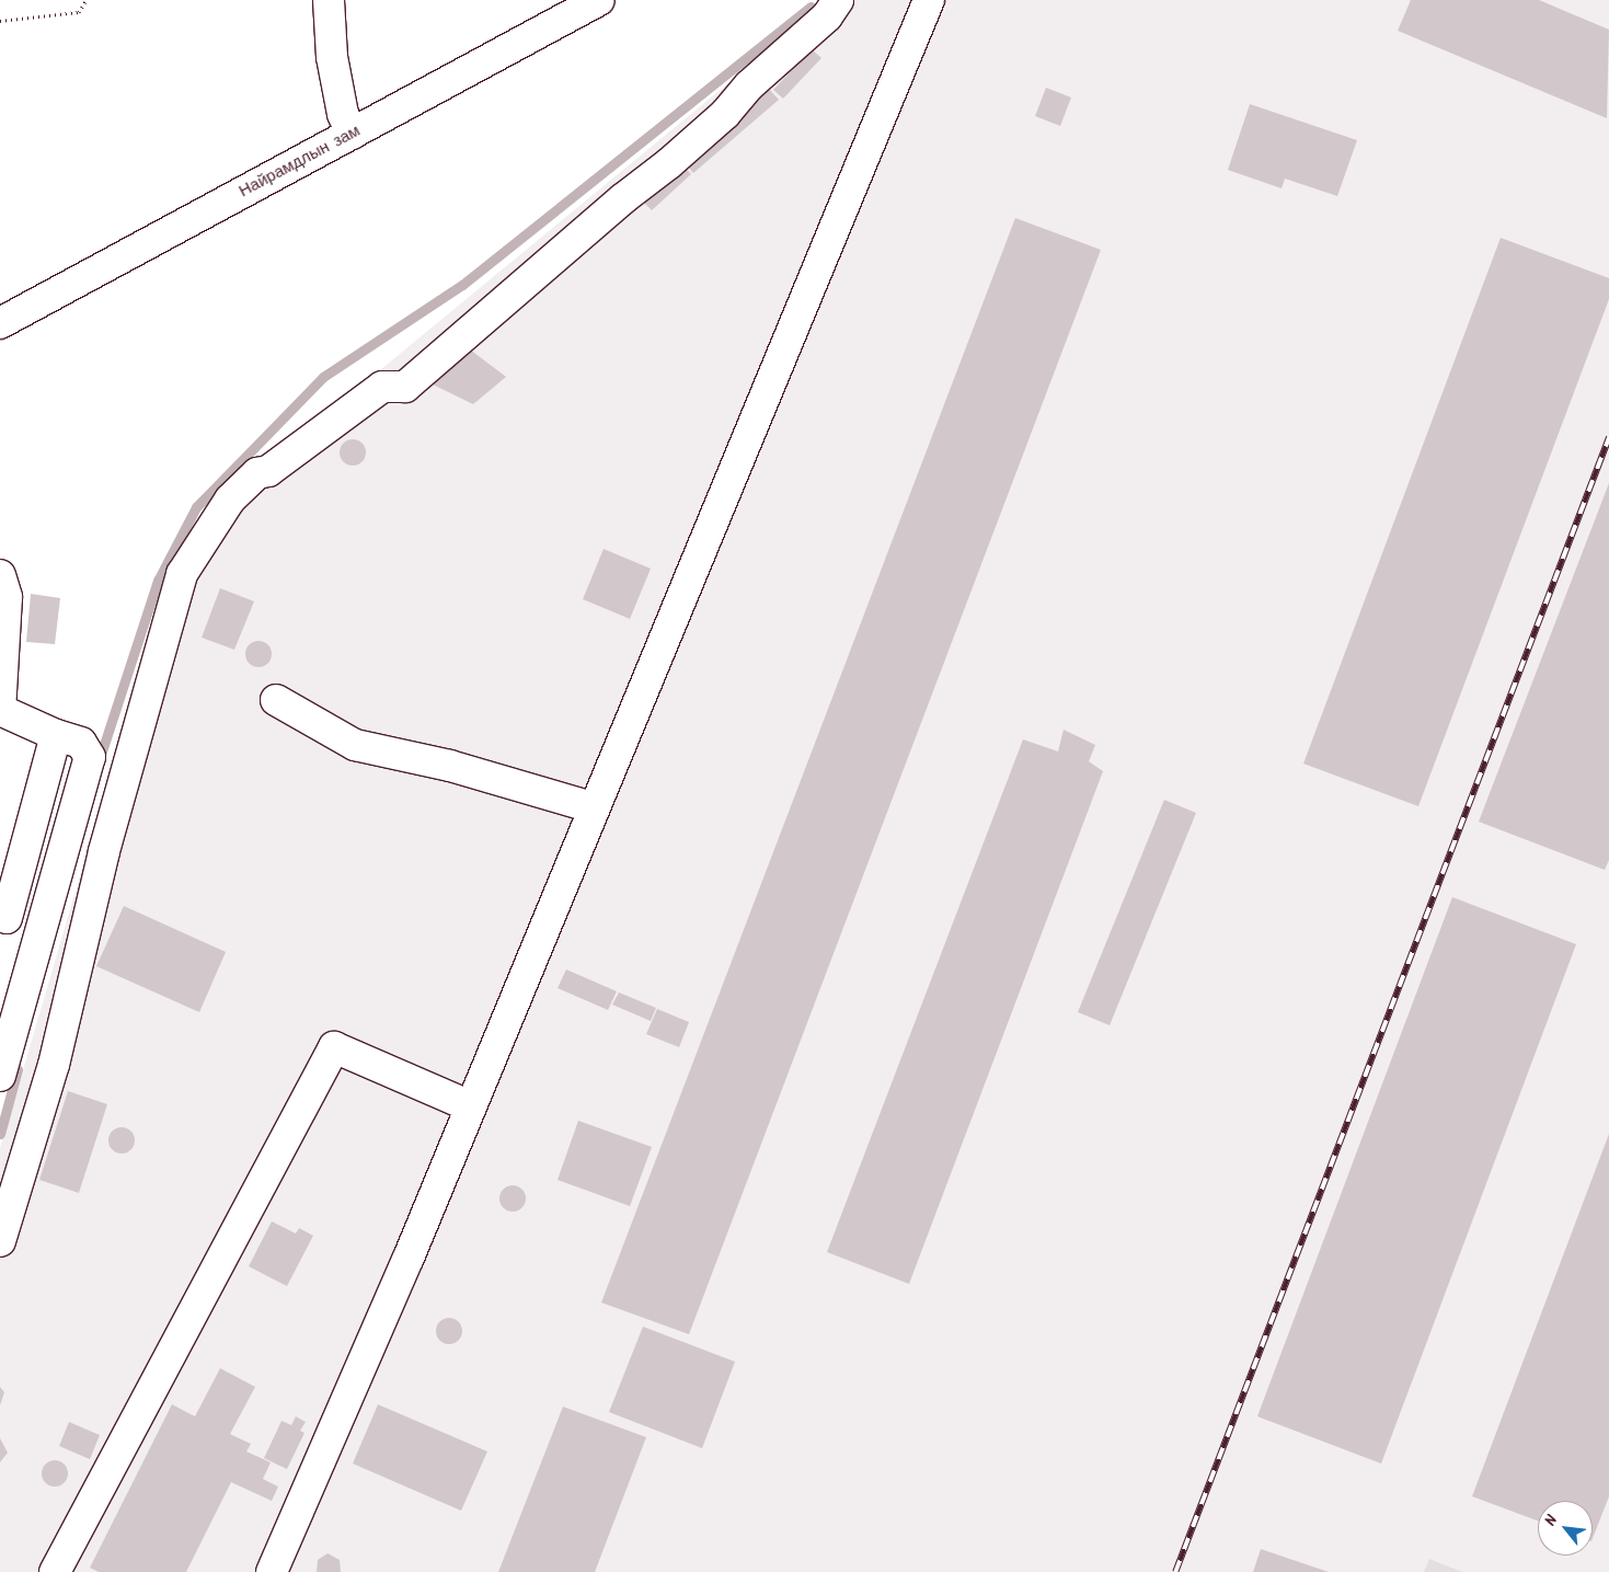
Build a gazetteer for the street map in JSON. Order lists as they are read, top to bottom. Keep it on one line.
{"streets":{"street":["Найрамдлын зам"]},"north":"top left"}
